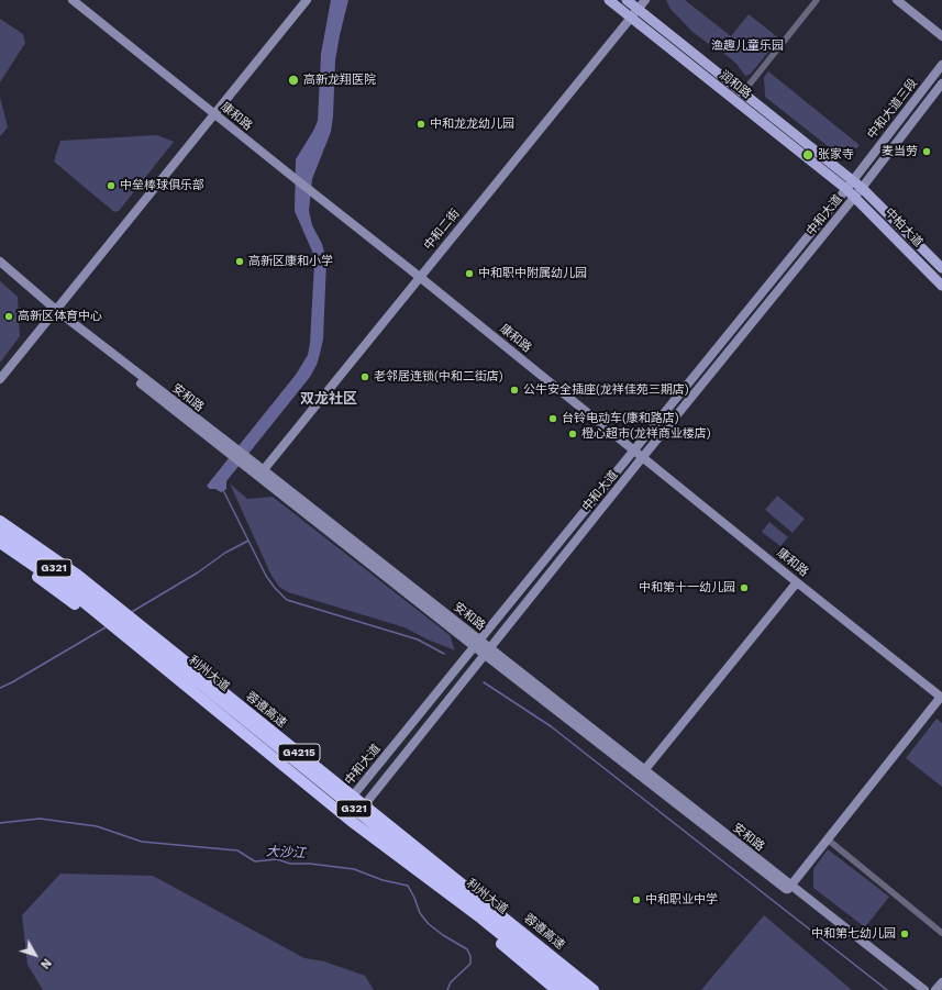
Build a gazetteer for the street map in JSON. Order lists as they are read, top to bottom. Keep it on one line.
{"streets":{"highway":["G321","利州大道","蓉遵高速","G4215"],"main road":["润和路","中柏大道"],"street":["中和大道三段","康和路","中和大道","中和二街","安和路"]},"crossings":[["润和路","中和大道三段"],["润和路","中和大道"],["润和路","中柏大道"],["润和路","中和二街"],["中和大道三段","中和大道"],["中和大道三段","中柏大道"],["康和路","中和大道"],["康和路","中和二街"],["中和大道","中柏大道"],["中和大道","安和路"],["中和大道","利州大道"],["中和二街","安和路"]],"districts":["双龙社区"],"water":["大沙江"],"parks":["渔趣儿童乐园"],"places":["高新龙翔医院","中和龙龙幼儿园","麦当劳","张家寺","中垒棒球俱乐部","高新区康和小学","中和职中附属幼儿园","高新区体育中心","老邻居连锁(中和二街店)","公牛安全插座(龙祥佳苑三期店)","台铃电动车(康和路店)","橙心超市(龙祥商业楼店)","中和第十一幼儿园","中和职业中学","中和第七幼儿园"],"north":"bottom right"}
